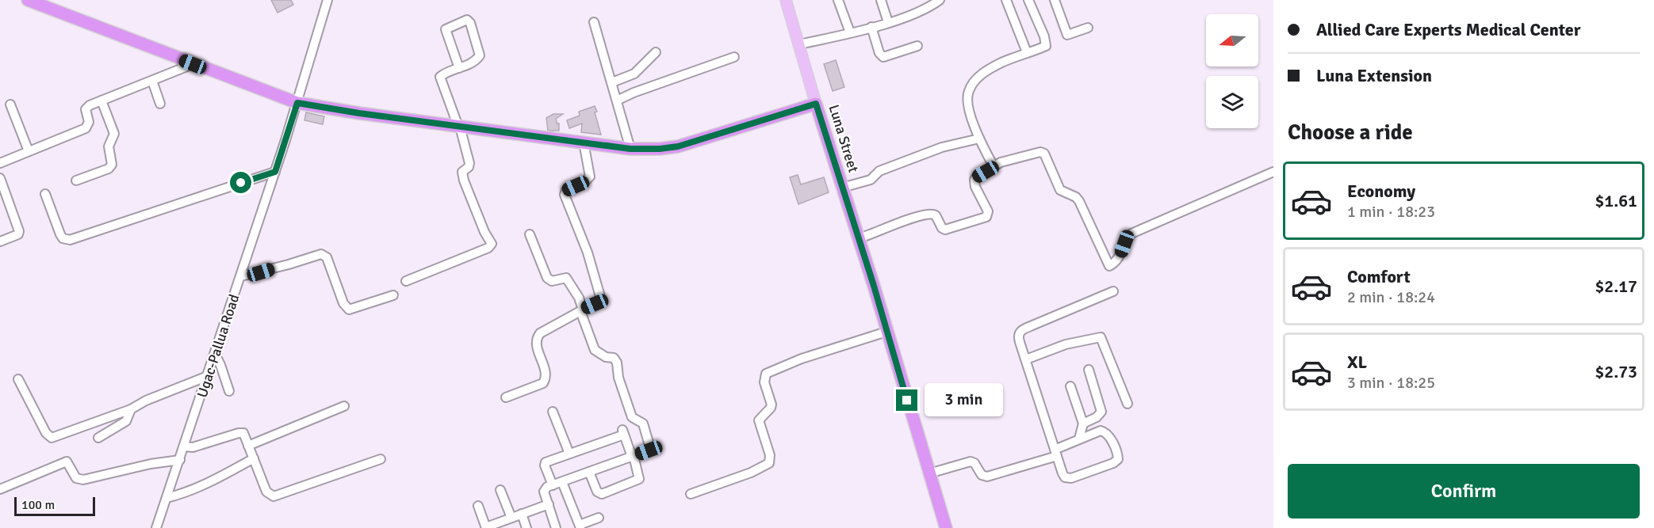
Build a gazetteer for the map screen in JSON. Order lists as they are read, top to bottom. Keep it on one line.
{"streets":{"highway":["Luna Street"],"street":["Ugac-Pallua Road"]},"scale_bar":"100 m","north":"left","page":{"banner":["Allied Care Experts Medical Center","Luna Extension"],"heading":"Choose a ride","list":[{"name":"Economy","note":"1 min · 18:23","value":"$1.61"},{"name":"Comfort","note":"2 min · 18:24","value":"$2.17"},{"name":"XL","note":"3 min · 18:25","value":"$2.73"}],"bubble":"3 min","buttons":"Confirm","scale":"100 m"}}
